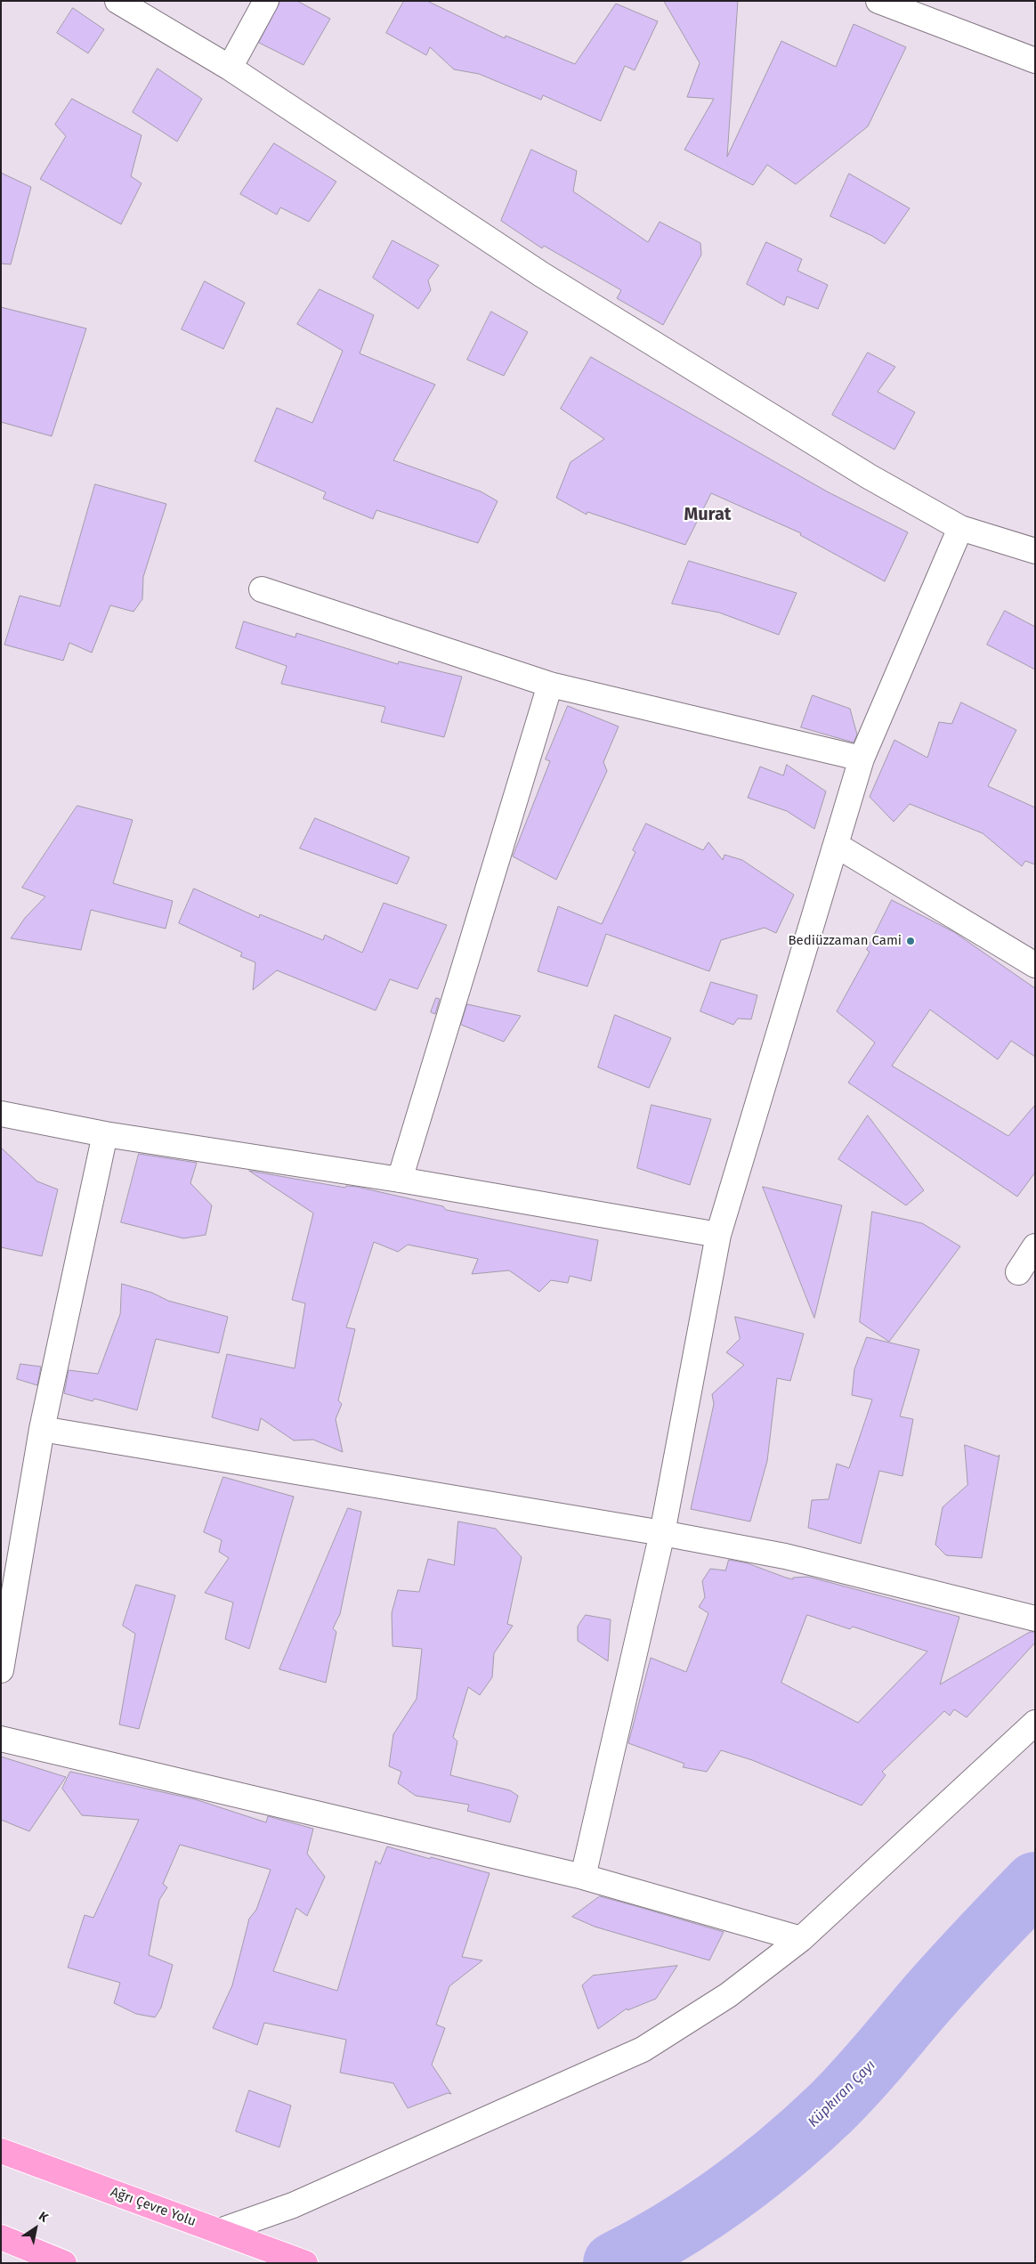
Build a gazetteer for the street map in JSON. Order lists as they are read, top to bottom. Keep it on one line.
{"streets":{"highway":["Ağrı Çevre Yolu"]},"districts":["Murat"],"water":["Küpkıran Çayı"],"places":["Bediüzzaman Cami"],"north":"top right"}
